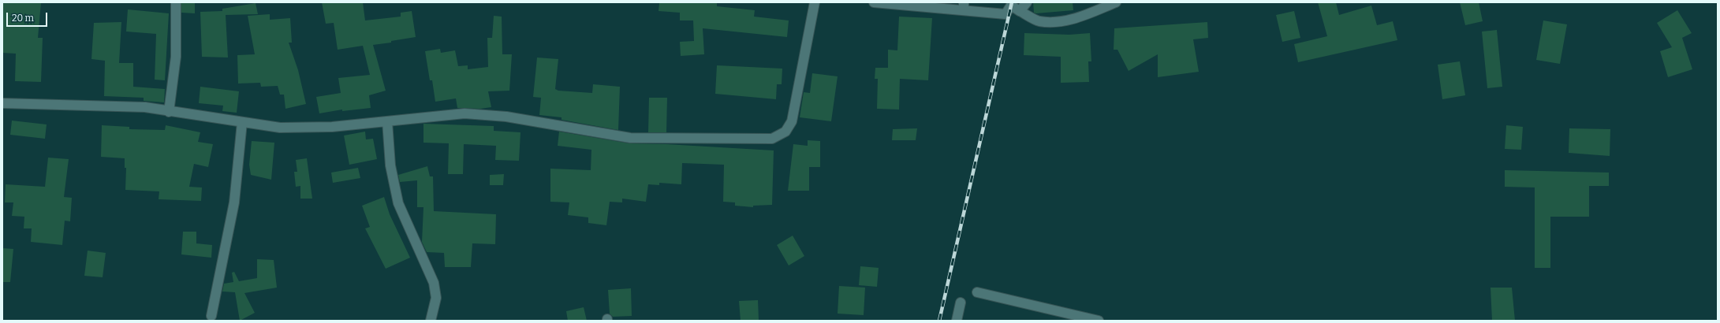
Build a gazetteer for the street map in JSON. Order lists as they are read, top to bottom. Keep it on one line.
{"scale_bar":"20 m"}
